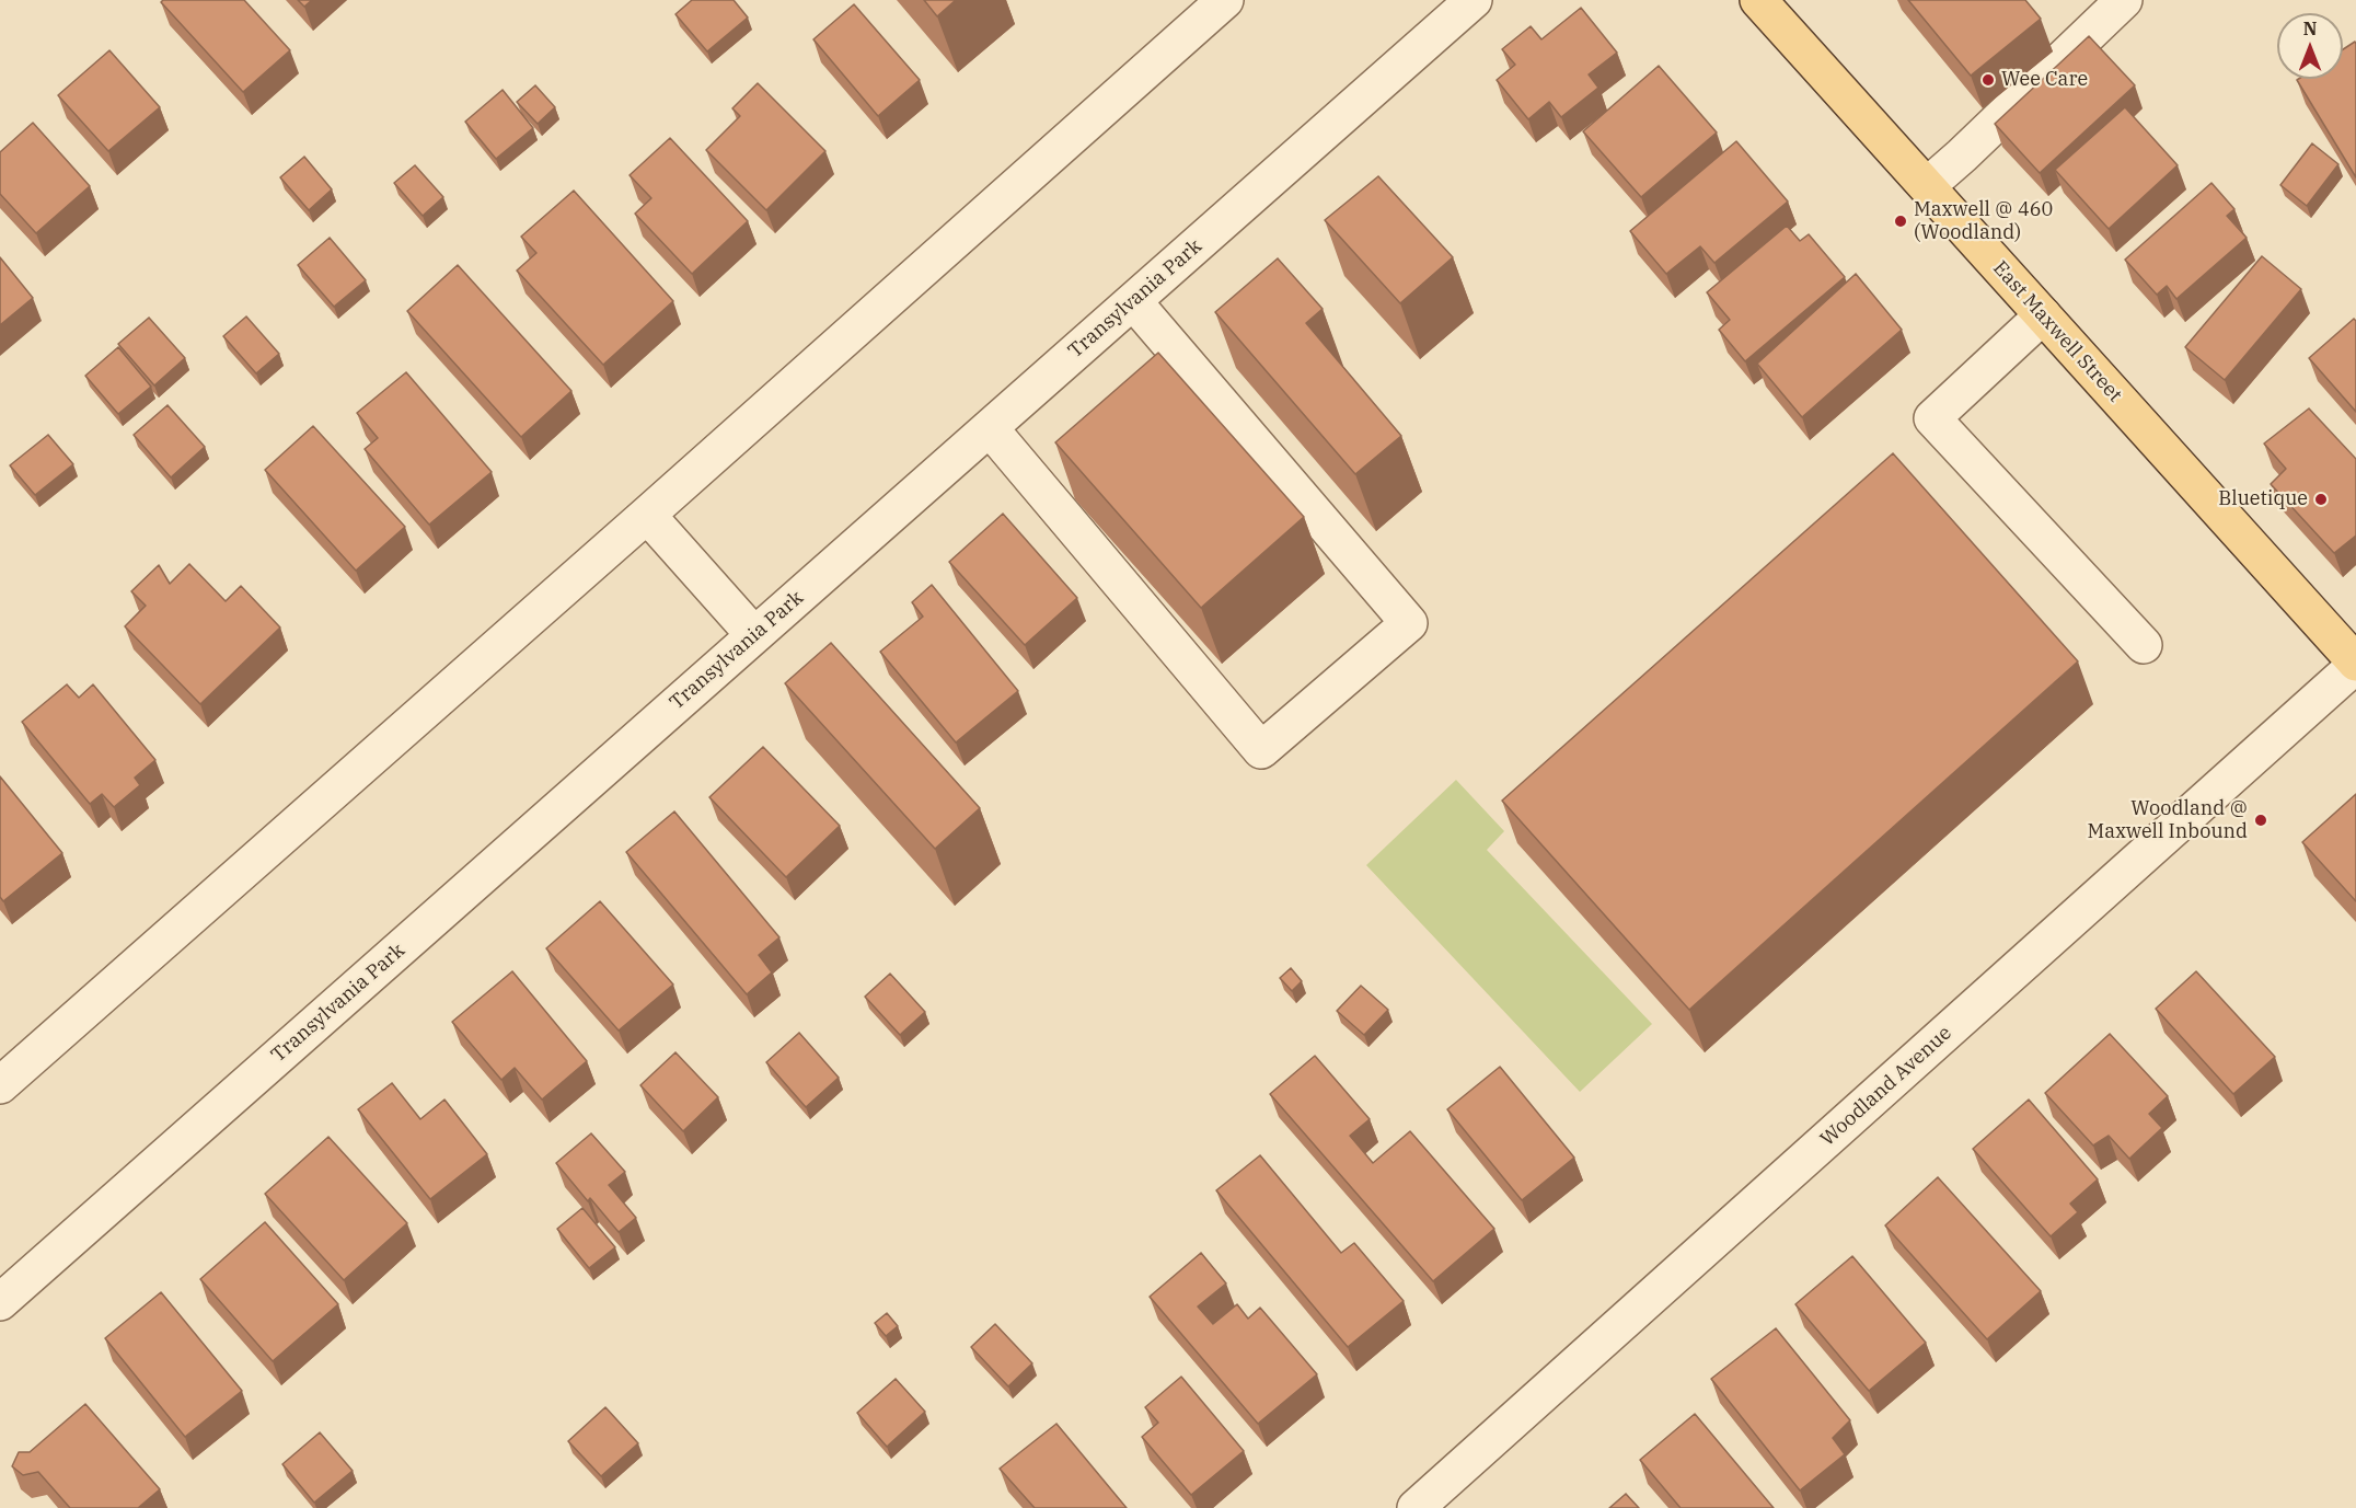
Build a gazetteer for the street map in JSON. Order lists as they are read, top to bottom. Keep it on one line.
{"streets":{"main road":["East Maxwell Street"],"street":["Transylvania Park","Woodland Avenue"]},"crossings":[["East Maxwell Street","Woodland Avenue"]],"places":["Wee Care","Maxwell @ 460 (Woodland)","Bluetique","Woodland @ Maxwell Inbound"],"north":"top"}
